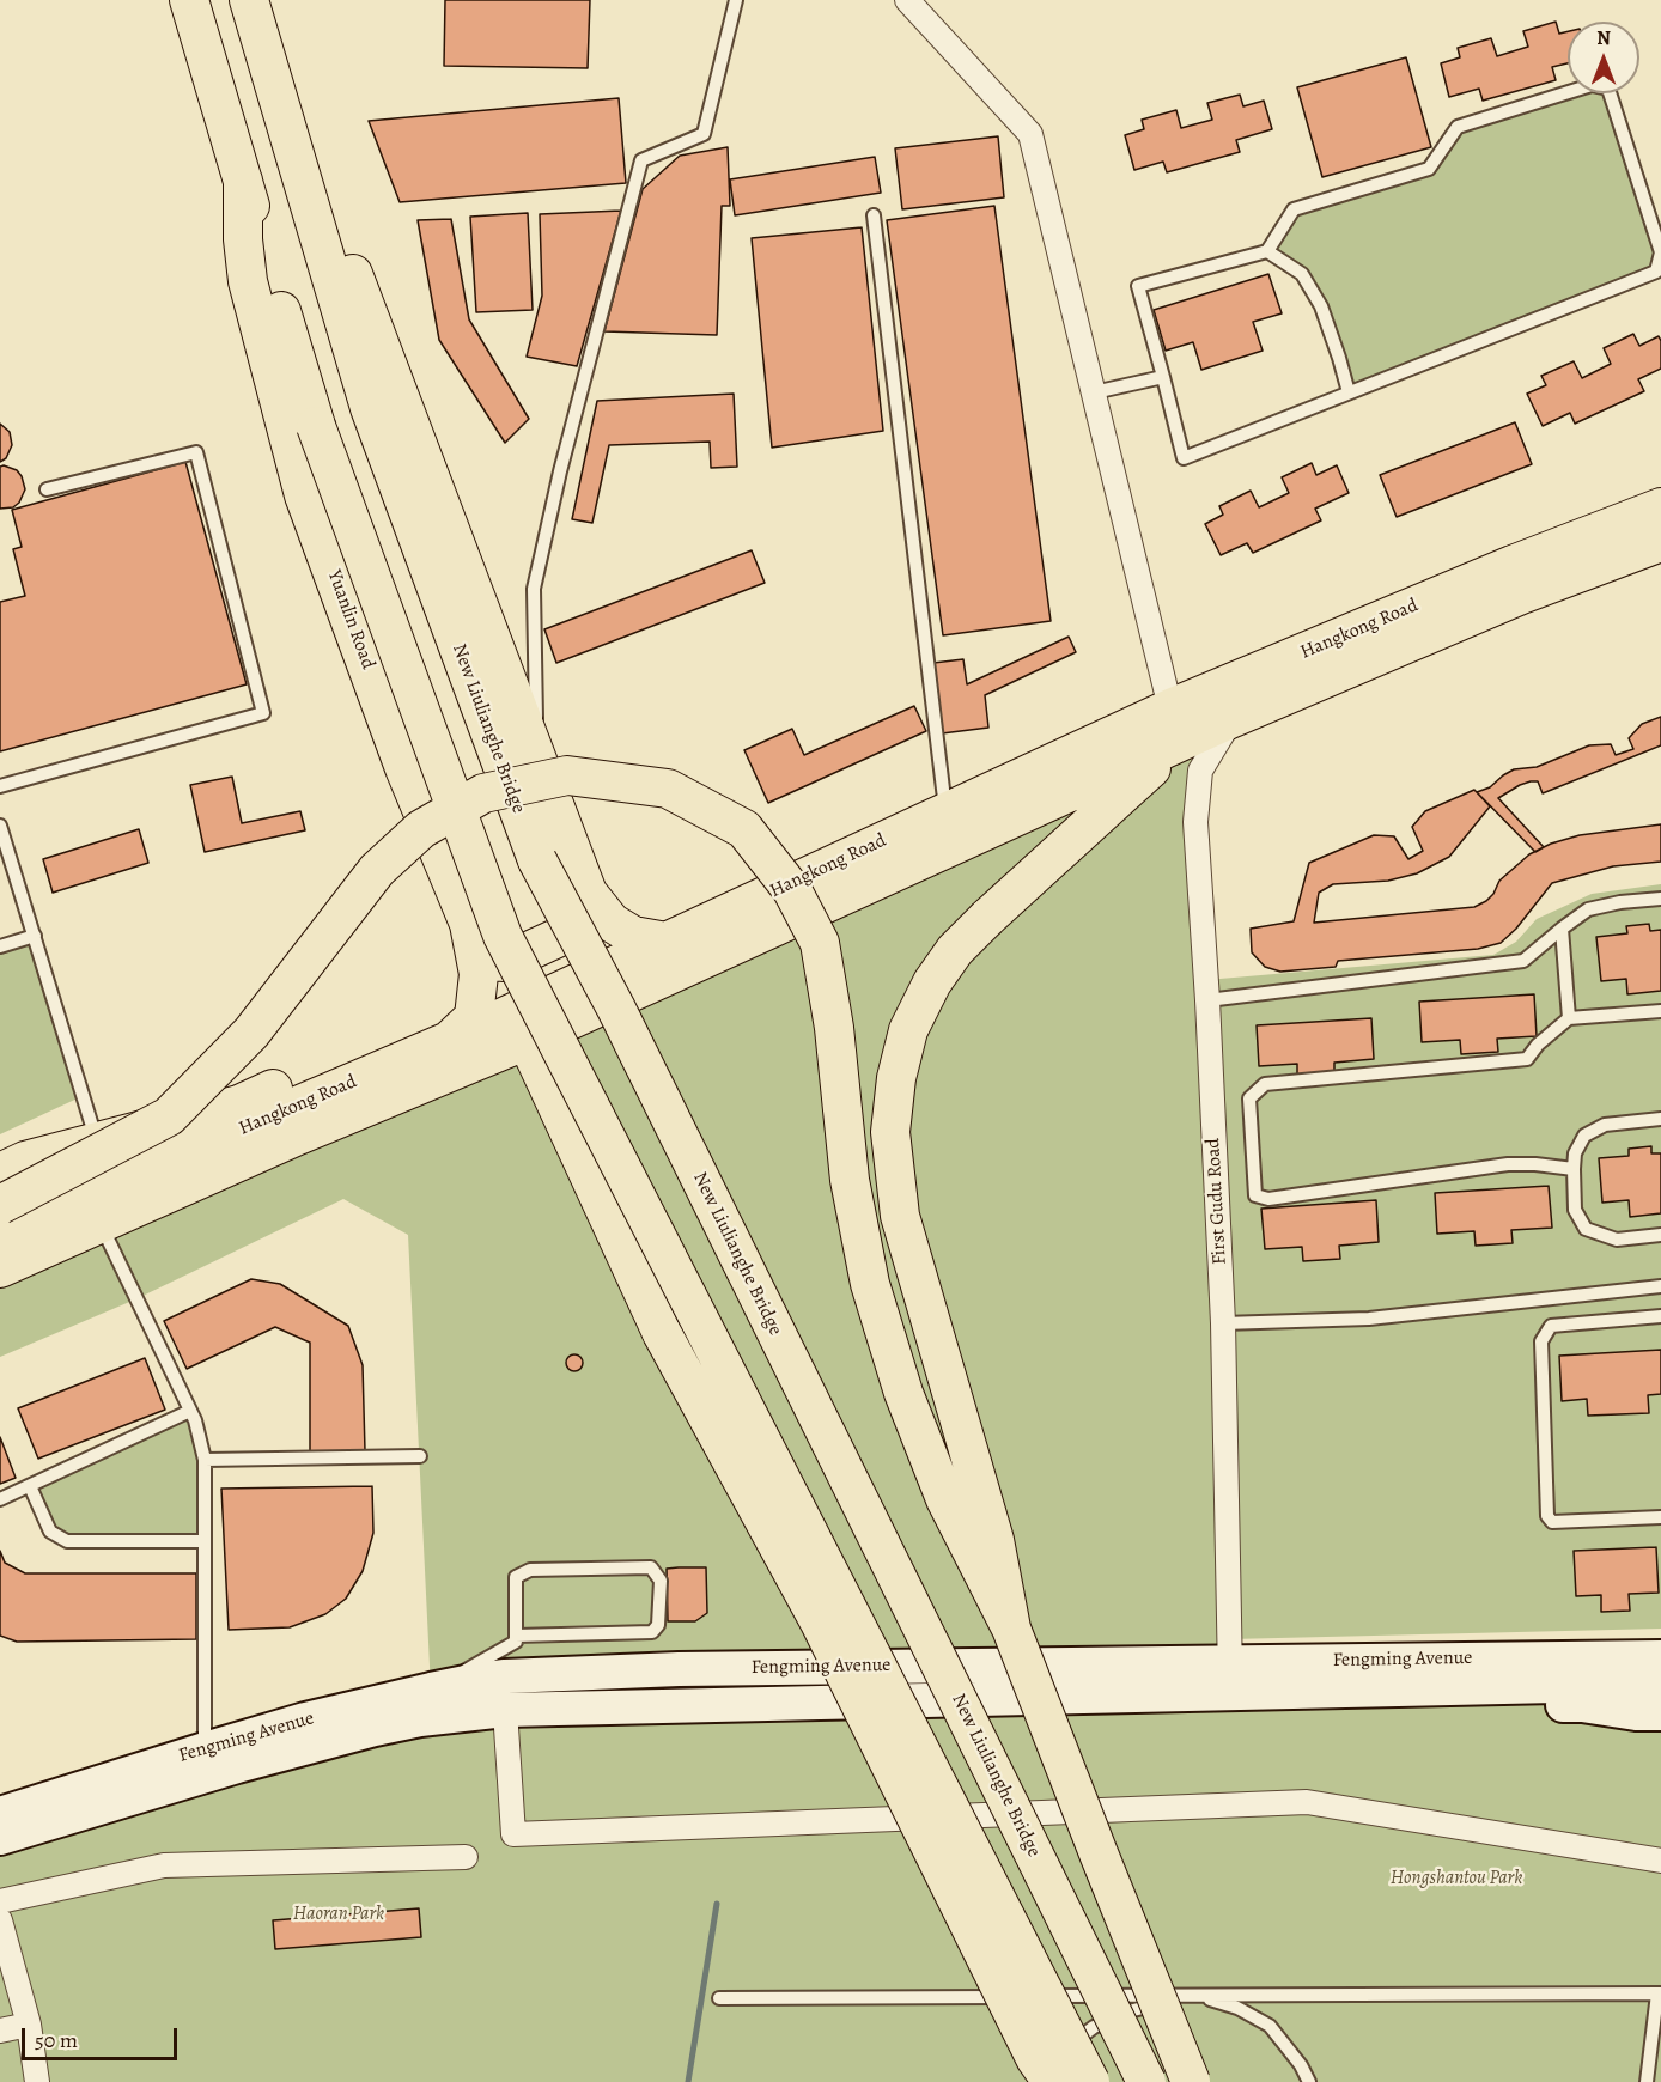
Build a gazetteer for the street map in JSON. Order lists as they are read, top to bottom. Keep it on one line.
{"streets":{"main road":["Yuanlin Road","Hangkong Road","New Liulianghe Bridge","Fengming Avenue"],"street":["First Gudu Road"]},"crossings":[["Yuanlin Road","Hangkong Road"],["Hangkong Road","First Gudu Road"],["First Gudu Road","Fengming Avenue"]],"parks":["Hongshantou Park","Haoran Park"],"scale_bar":"50 m","north":"top"}
